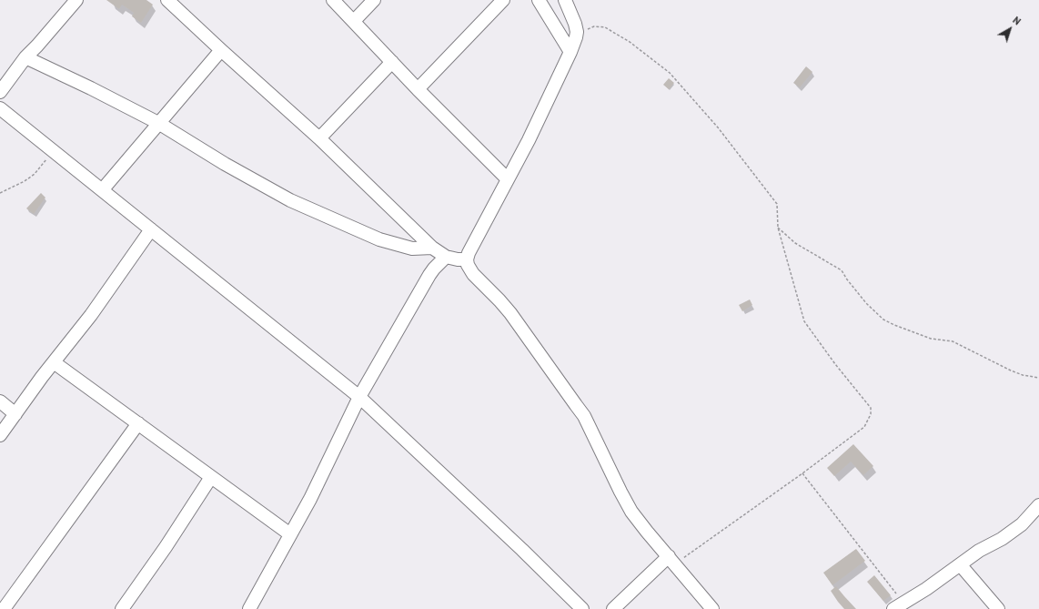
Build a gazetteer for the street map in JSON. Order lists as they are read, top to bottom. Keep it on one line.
{"north":"top right"}
